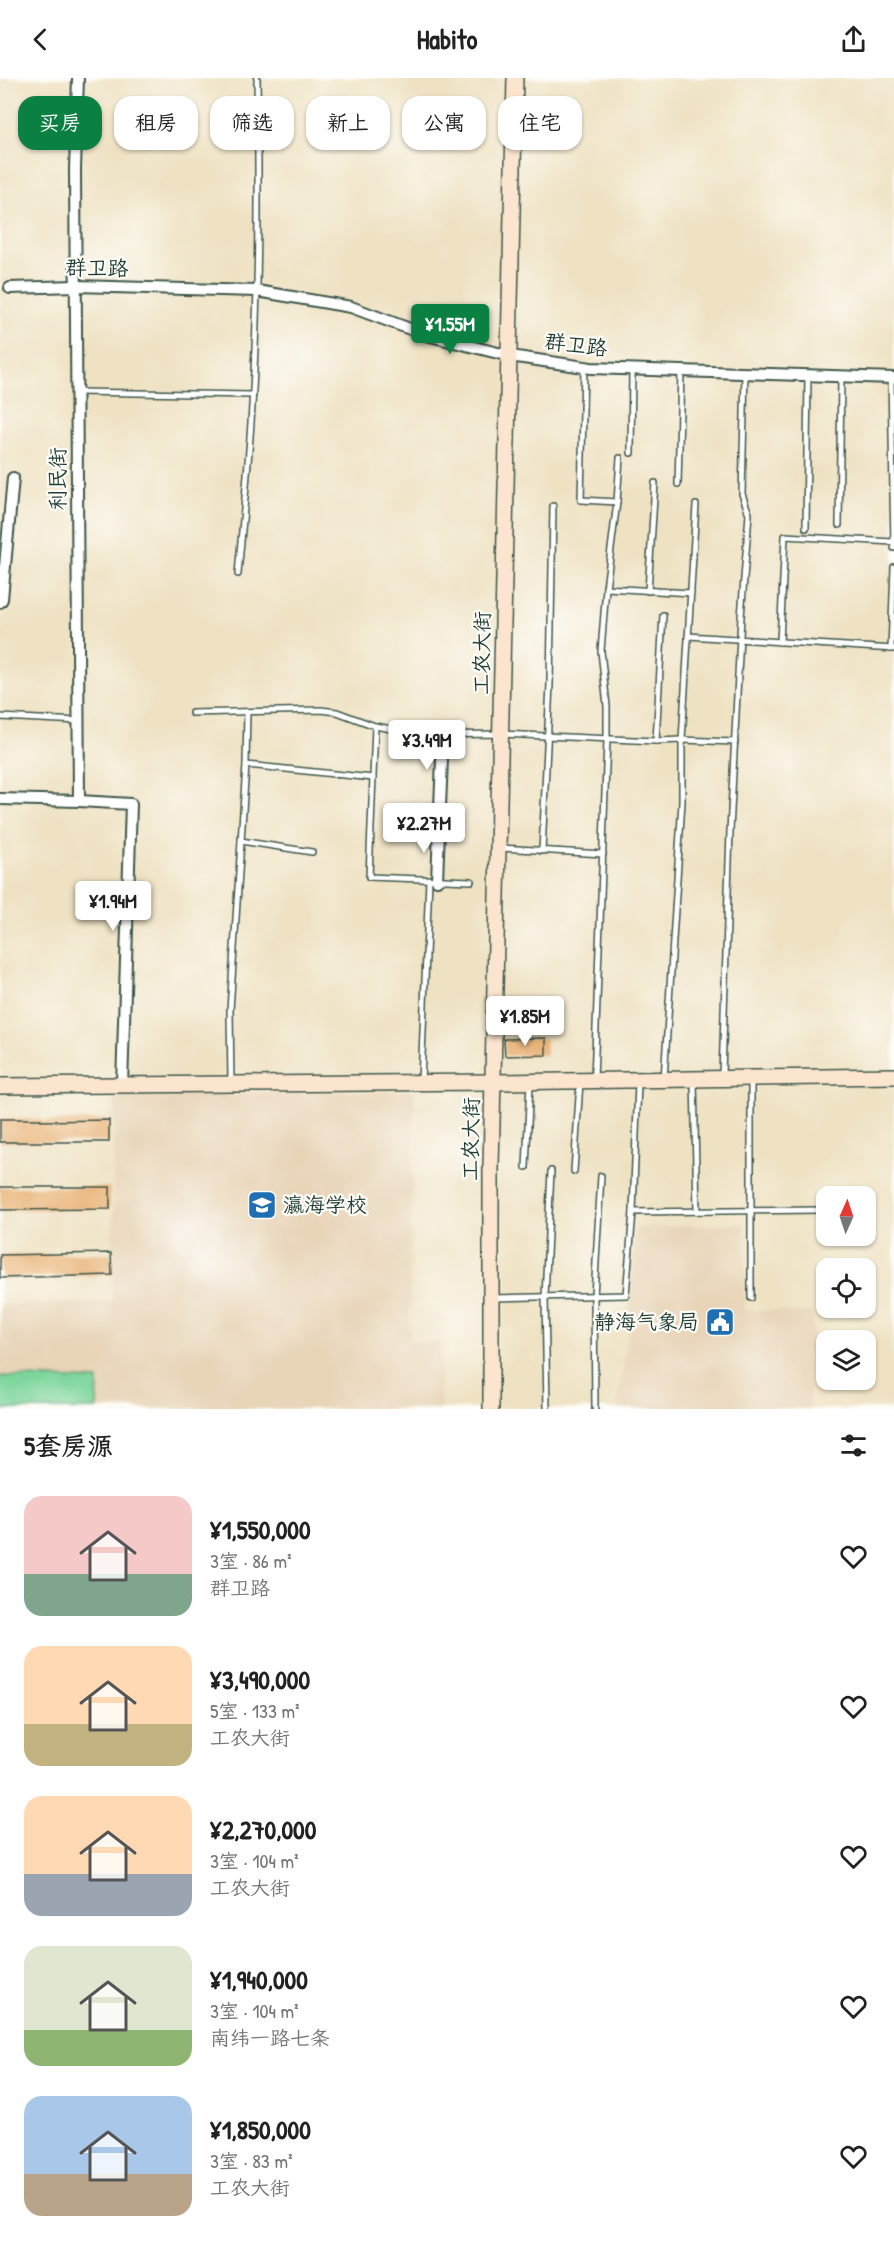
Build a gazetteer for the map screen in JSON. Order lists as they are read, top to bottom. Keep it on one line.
{"streets":{"street":["群卫路","利民街","工农大街"]},"crossings":[["群卫路","利民街"],["群卫路","工农大街"]],"places":{"school or university":["瀛海学校"],"public building":["静海气象局"]},"north":"top","page":{"header":"Habito","chip":["买房","租房","筛选","新上","公寓","住宅"],"price":["¥1.55M","¥3.49M","¥2.27M","¥1.94M","¥1.85M"],"heading":"5套房源","list":[{"name":"¥1,550,000","note":"3室 · 86 m² · 群卫路"},{"name":"¥3,490,000","note":"5室 · 133 m² · 工农大街"},{"name":"¥2,270,000","note":"3室 · 104 m² · 工农大街"},{"name":"¥1,940,000","note":"3室 · 104 m² · 南纬一路七条"},{"name":"¥1,850,000","note":"3室 · 83 m² · 工农大街"}]}}
